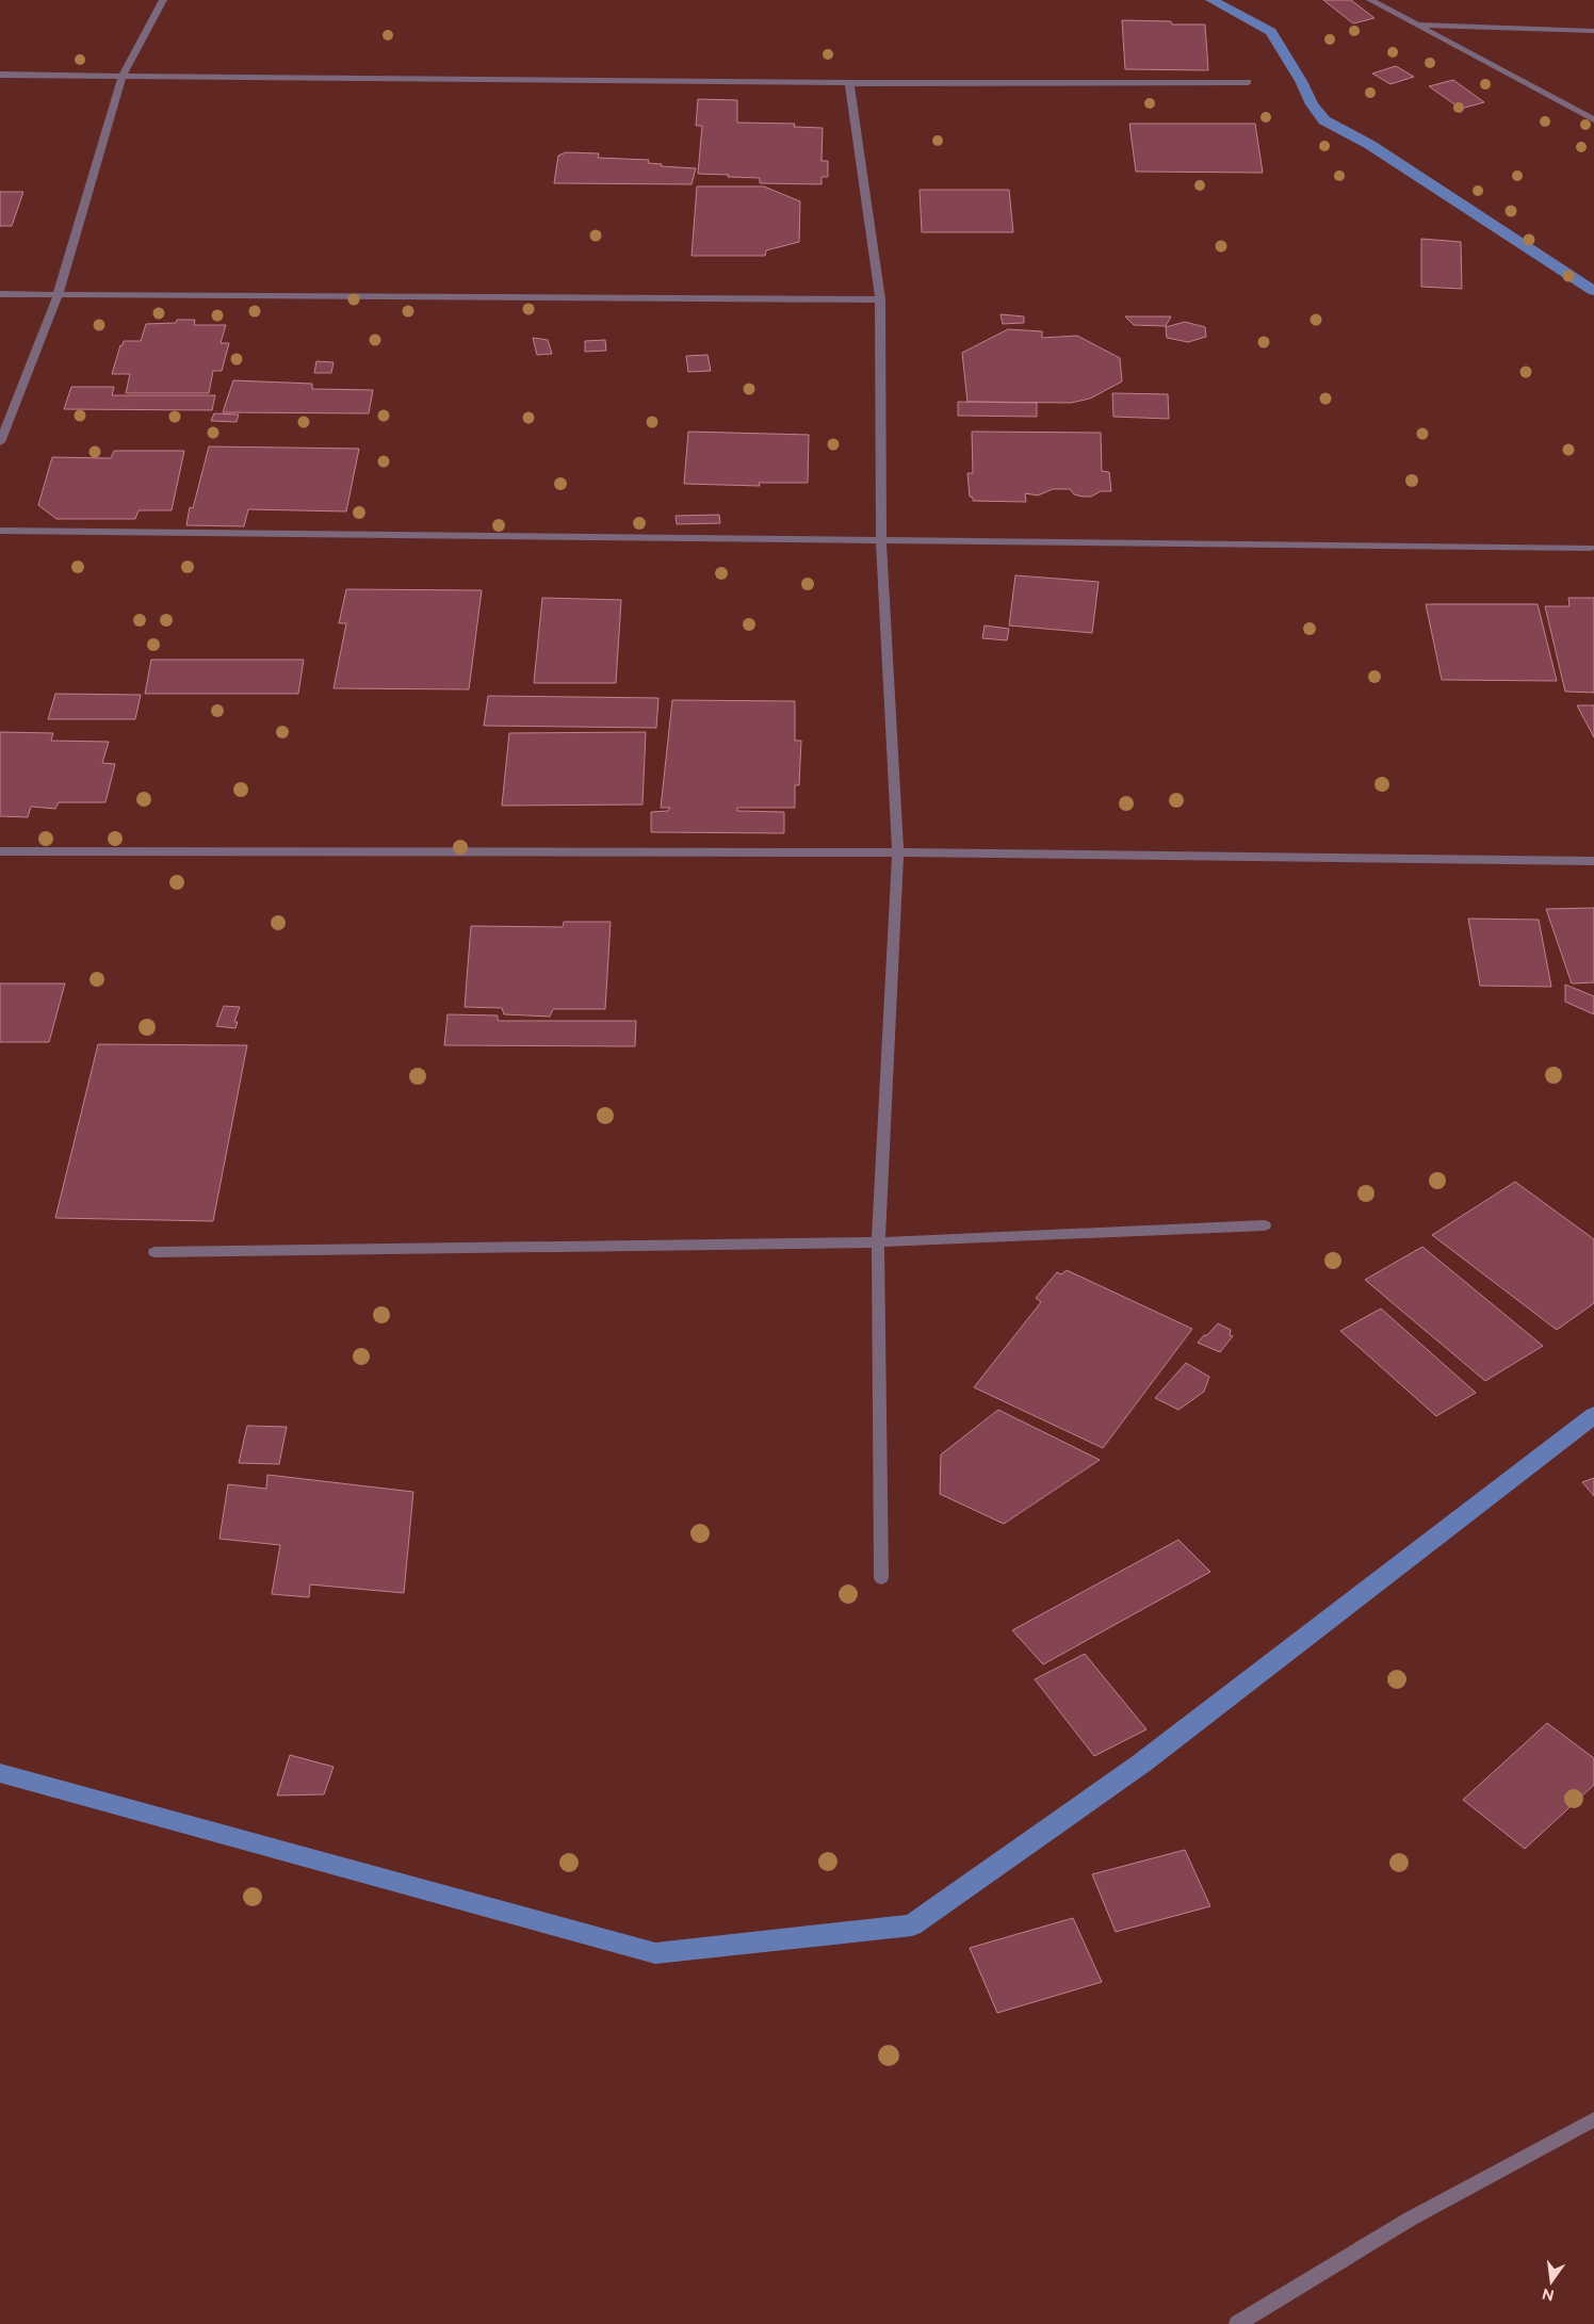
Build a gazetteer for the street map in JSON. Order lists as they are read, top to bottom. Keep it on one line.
{"north":"bottom"}
